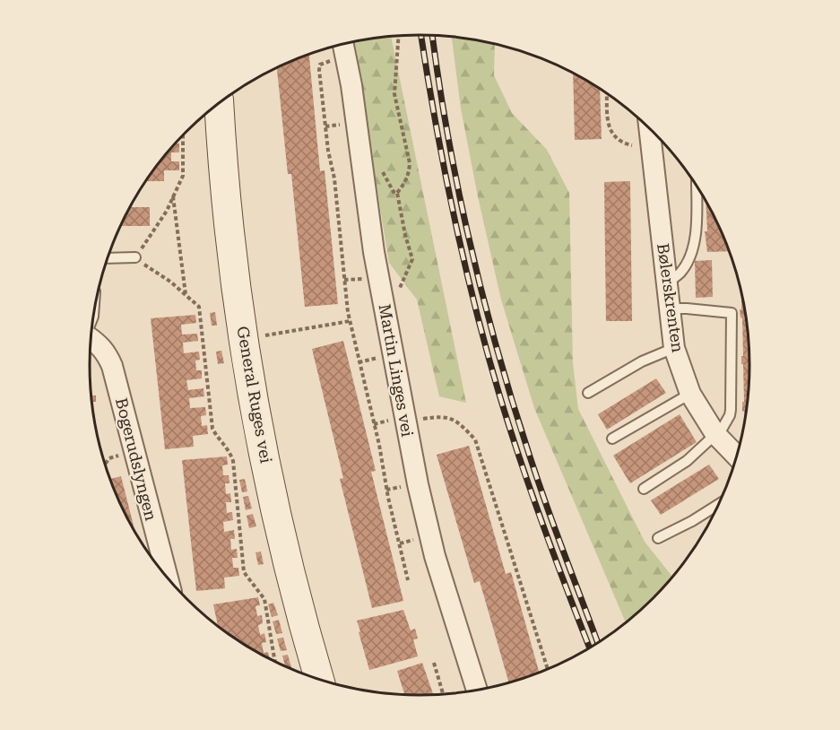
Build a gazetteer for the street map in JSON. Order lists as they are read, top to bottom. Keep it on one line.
{"streets":{"main road":["General Ruges vei"],"street":["Bølerskrenten","Martin Linges vei","Bogerudslyngen"]}}
